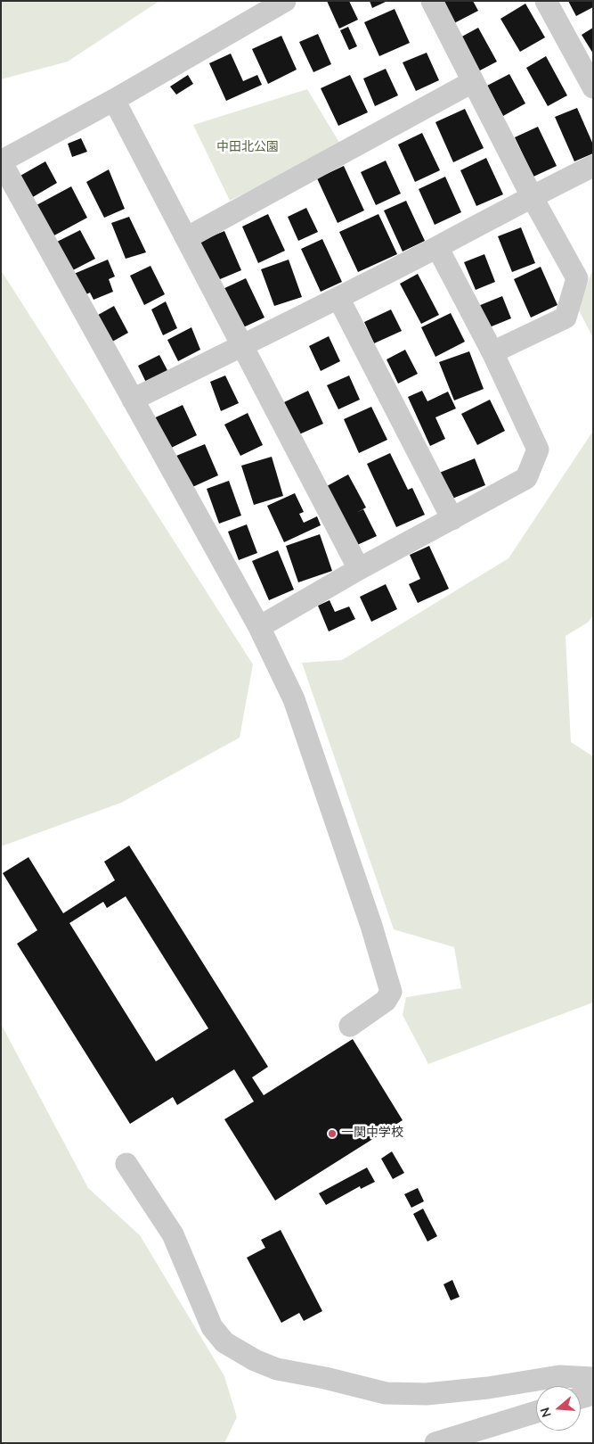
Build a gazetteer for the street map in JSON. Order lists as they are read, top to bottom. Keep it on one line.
{"parks":["中田北公園"],"places":["一関中学校"],"north":"left"}
